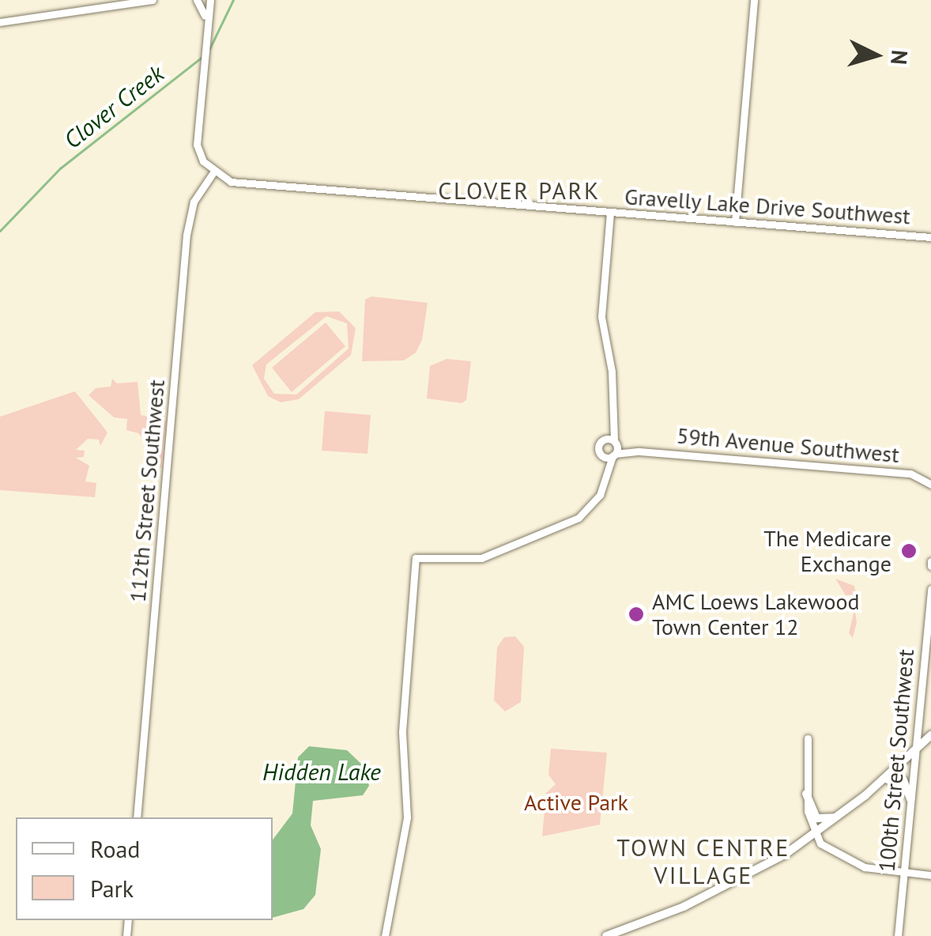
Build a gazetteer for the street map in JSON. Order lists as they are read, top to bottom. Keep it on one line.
{"streets":{"street":["Gravelly Lake Drive Southwest","59th Avenue Southwest","112th Street Southwest","100th Street Southwest"]},"crossings":[["Gravelly Lake Drive Southwest","112th Street Southwest"]],"districts":["CLOVER PARK","TOWN CENTRE VILLAGE"],"water":["Clover Creek","Hidden Lake"],"parks":["Active Park"],"places":["The Medicare Exchange","AMC Loews Lakewood Town Center 12"],"legend":["Road","Park"],"north":"right"}
